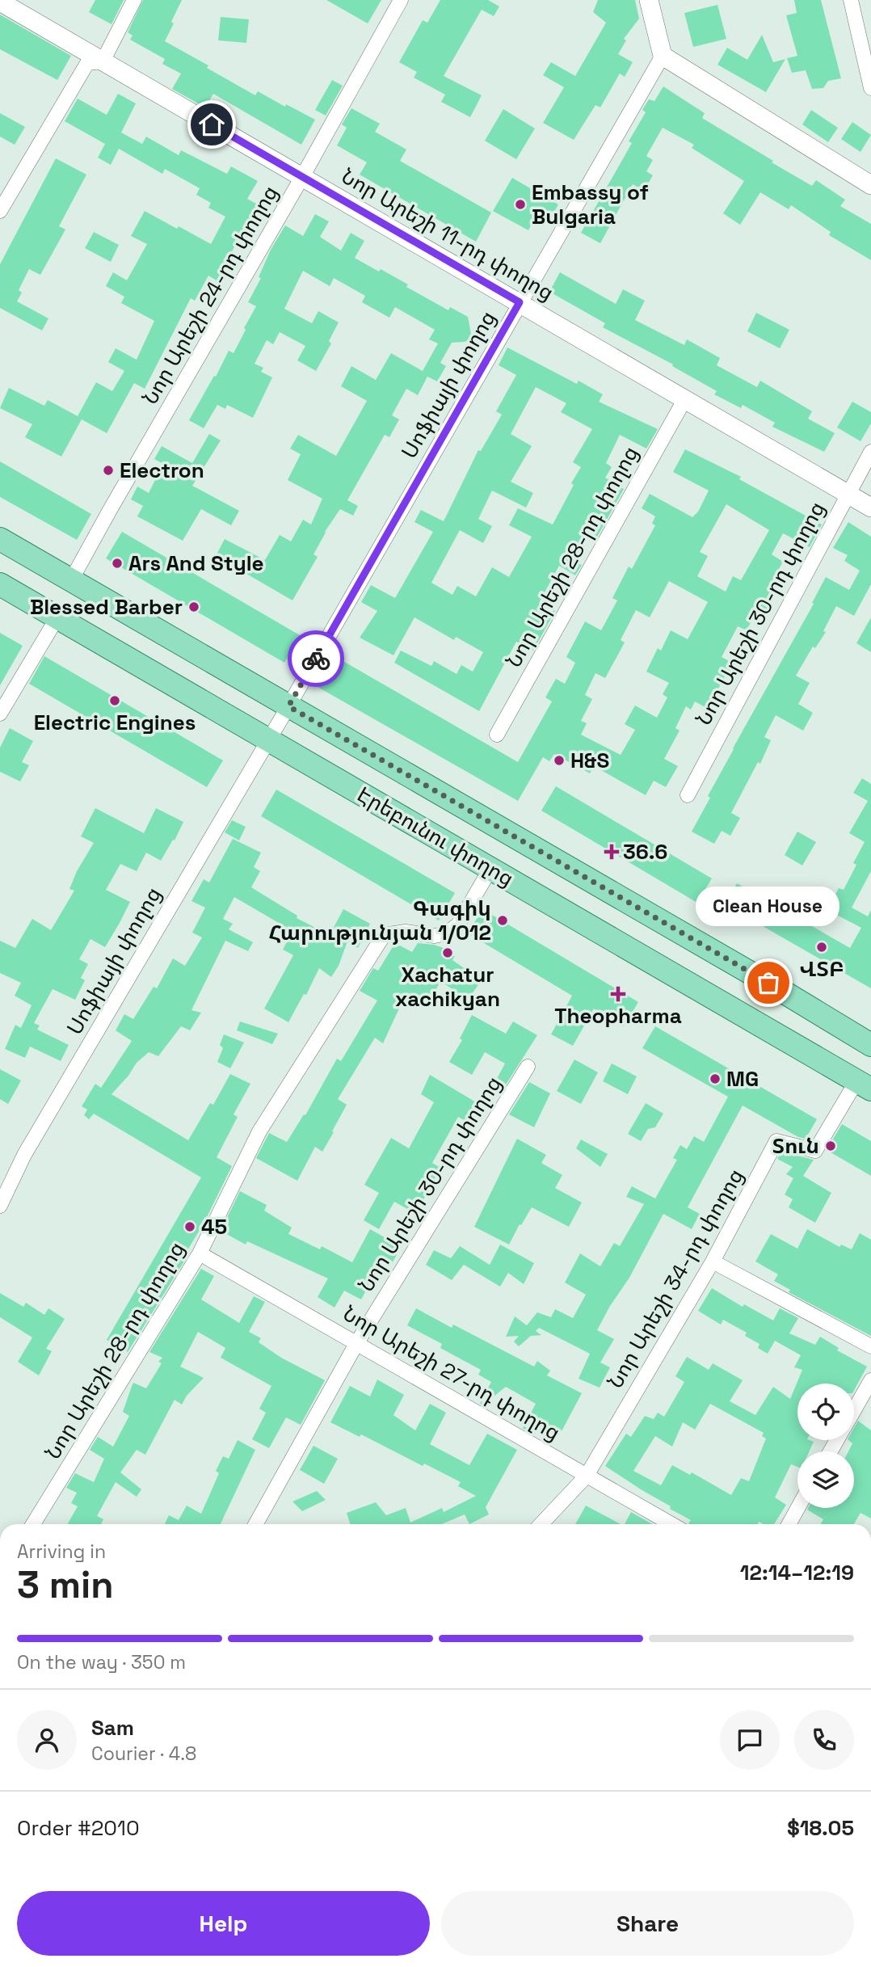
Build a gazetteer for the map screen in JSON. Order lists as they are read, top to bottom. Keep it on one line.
{"streets":{"main road":["Էրեբունու փողոց"],"street":["Նոր Արեշի 11-րդ փողոց","Նոր Արեշի 24-րդ փողոց","Սոֆիայի փողոց","Նոր Արեշի 28-րդ փողոց","Նոր Արեշի 30-րդ փողոց","Նոր Արեշի 34-րդ փողոց","Նոր Արեշի 27-րդ փողոց"]},"crossings":[["Նոր Արեշի 11-րդ փողոց","Նոր Արեշի 24-րդ փողոց"],["Նոր Արեշի 11-րդ փողոց","Սոֆիայի փողոց"],["Նոր Արեշի 11-րդ փողոց","Նոր Արեշի 28-րդ փողոց"],["Նոր Արեշի 11-րդ փողոց","Նոր Արեշի 30-րդ փողոց"],["Նոր Արեշի 24-րդ փողոց","Էրեբունու փողոց"],["Սոֆիայի փողոց","Էրեբունու փողոց"],["Նոր Արեշի 28-րդ փողոց","Էրեբունու փողոց"],["Նոր Արեշի 28-րդ փողոց","Նոր Արեշի 27-րդ փողոց"],["Նոր Արեշի 30-րդ փողոց","Նոր Արեշի 27-րդ փողոց"],["Էրեբունու փողոց","Նոր Արեշի 34-րդ փողոց"],["Նոր Արեշի 34-րդ փողոց","Նոր Արեշի 27-րդ փողոց"]],"places":{"other":["Embassy of Bulgaria","Electron","Ars And Style","Blessed Barber","Electric Engines","H&S","Գագիկ Հարությունյան 1/012","ՎՏԲ","Xachatur xachikyan","Clean House","MG","Տուն","45"],"health":["36.6","Theopharma"]},"page":{"bubble":"Clean House","heading":["3 min","Arriving in","12:14–12:19"],"panel":["Sam","Courier · 4.8","Order #2010","$18.05"],"bar":"On the way · 350 m","buttons":["Help","Share"]}}
